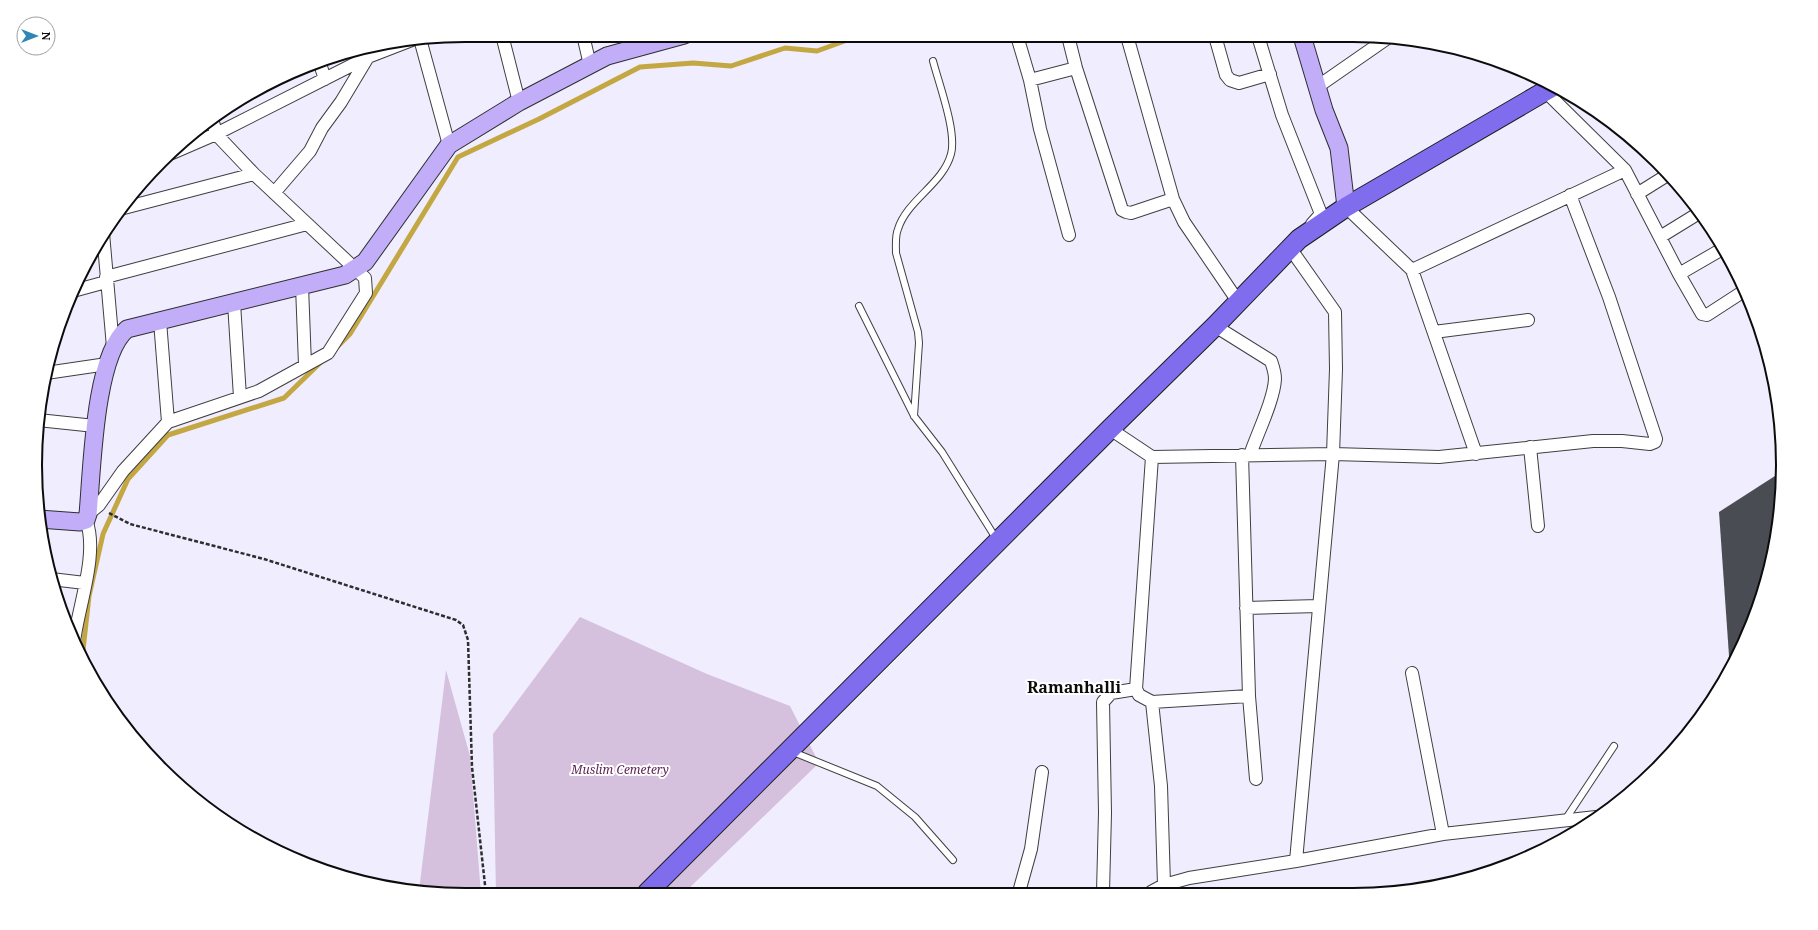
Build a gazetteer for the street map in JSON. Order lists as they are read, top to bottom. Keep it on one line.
{"districts":["Ramanhalli"],"parks":["Muslim Cemetery"],"north":"right"}
